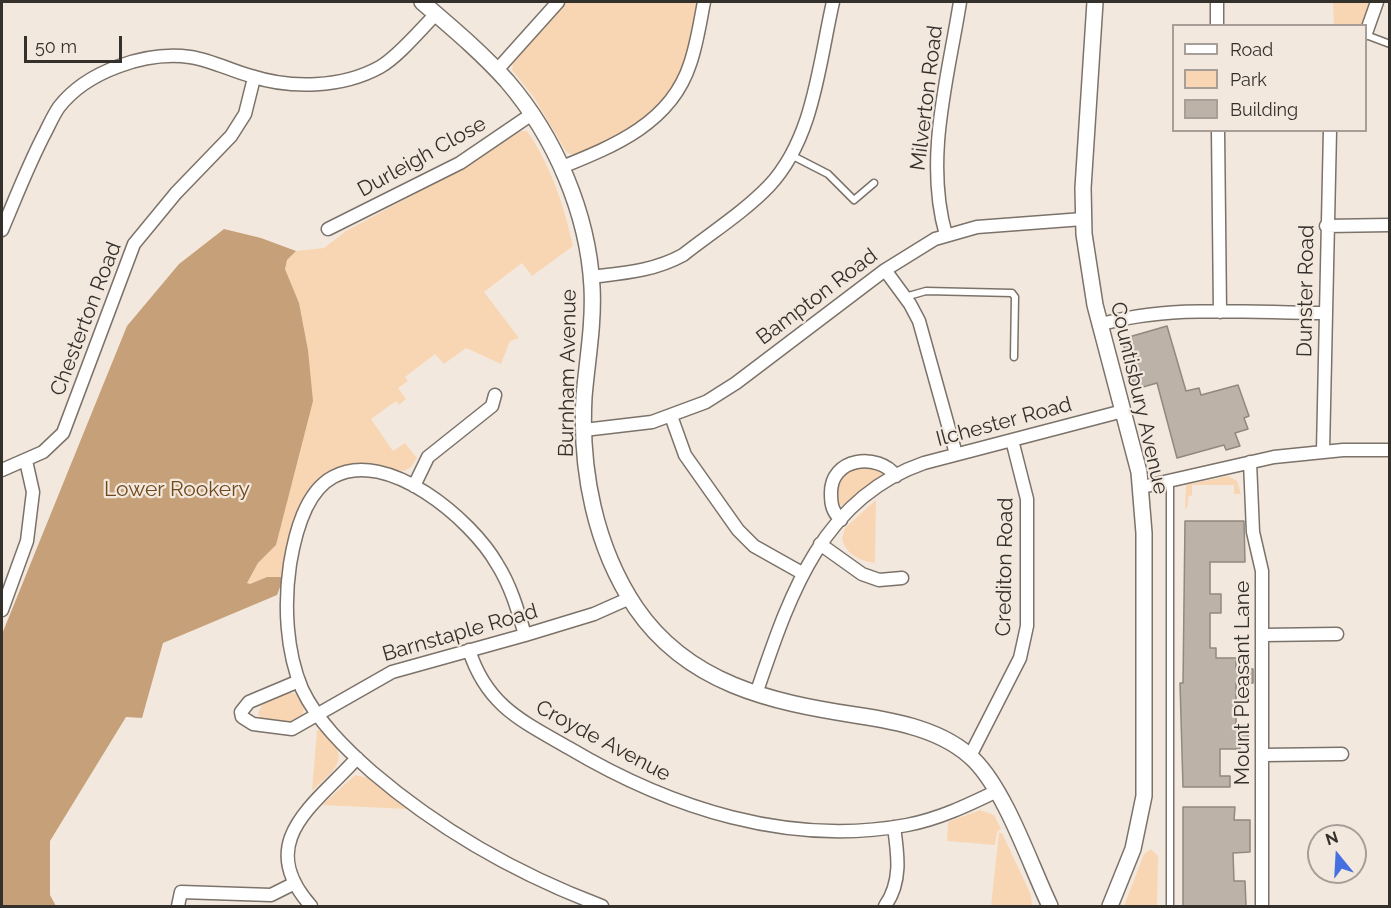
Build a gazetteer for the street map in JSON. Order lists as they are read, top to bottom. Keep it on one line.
{"streets":{"street":["Milverton Road","Durleigh Close","Dunster Road","Bampton Road","Chesterton Road","Burnham Avenue","Countisbury Avenue","Ilchester Road","Crediton Road","Barnstaple Road","Mount Pleasant Lane","Croyde Avenue"]},"crossings":[["Milverton Road","Bampton Road"],["Durleigh Close","Burnham Avenue"],["Bampton Road","Burnham Avenue"],["Bampton Road","Countisbury Avenue"],["Burnham Avenue","Ilchester Road"],["Burnham Avenue","Crediton Road"],["Burnham Avenue","Barnstaple Road"],["Burnham Avenue","Croyde Avenue"],["Countisbury Avenue","Ilchester Road"],["Ilchester Road","Crediton Road"],["Barnstaple Road","Croyde Avenue"]],"parks":["Lower Rookery"],"legend":["Road","Park","Building"],"scale_bar":"50 m","north":"top"}
